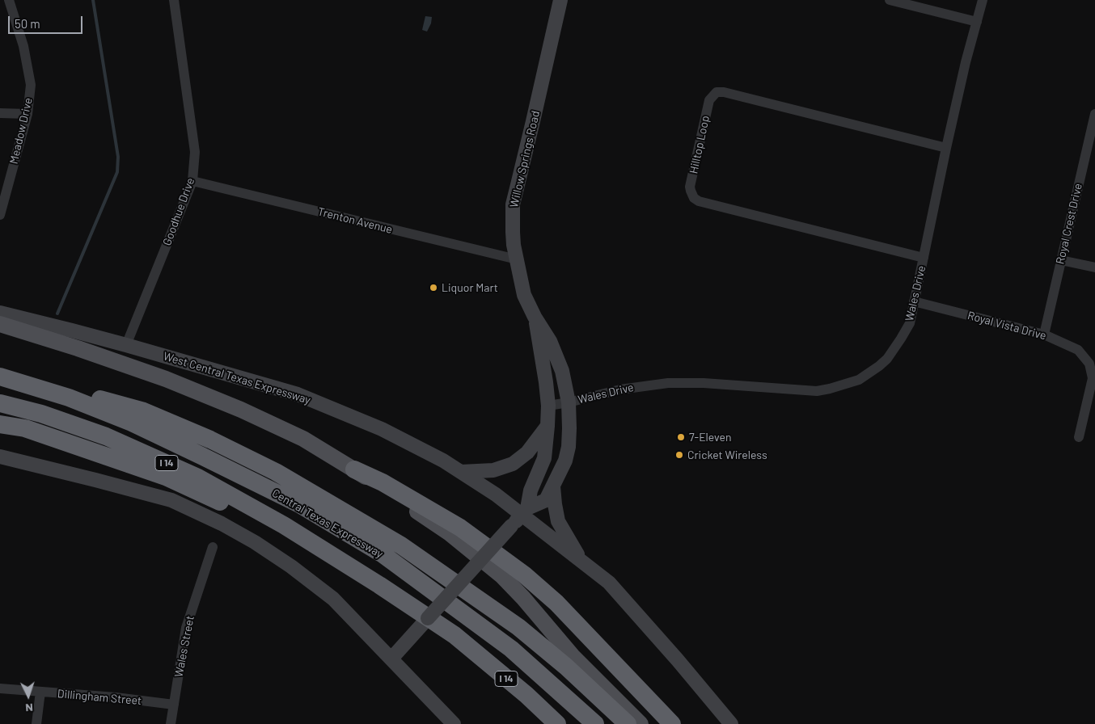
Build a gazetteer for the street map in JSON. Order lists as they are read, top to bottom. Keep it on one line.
{"streets":{"highway":["I 14","Central Texas Expressway"],"main road":["Willow Springs Road","West Central Texas Expressway"],"street":["Meadow Drive","Hilltop Loop","Goodhue Drive","Trenton Avenue","Royal Crest Drive","Wales Drive","Royal Vista Drive","Wales Street","Dillingham Street"]},"crossings":[["Hilltop Loop","Wales Drive"],["Willow Springs Road","Trenton Avenue"],["Willow Springs Road","Wales Drive"],["Willow Springs Road","West Central Texas Expressway"],["Goodhue Drive","Trenton Avenue"],["Goodhue Drive","West Central Texas Expressway"],["Royal Crest Drive","Royal Vista Drive"],["Wales Drive","Royal Vista Drive"],["Wales Street","Dillingham Street"]],"places":["Liquor Mart","7-Eleven","Cricket Wireless"],"scale_bar":"50 m","north":"bottom"}
